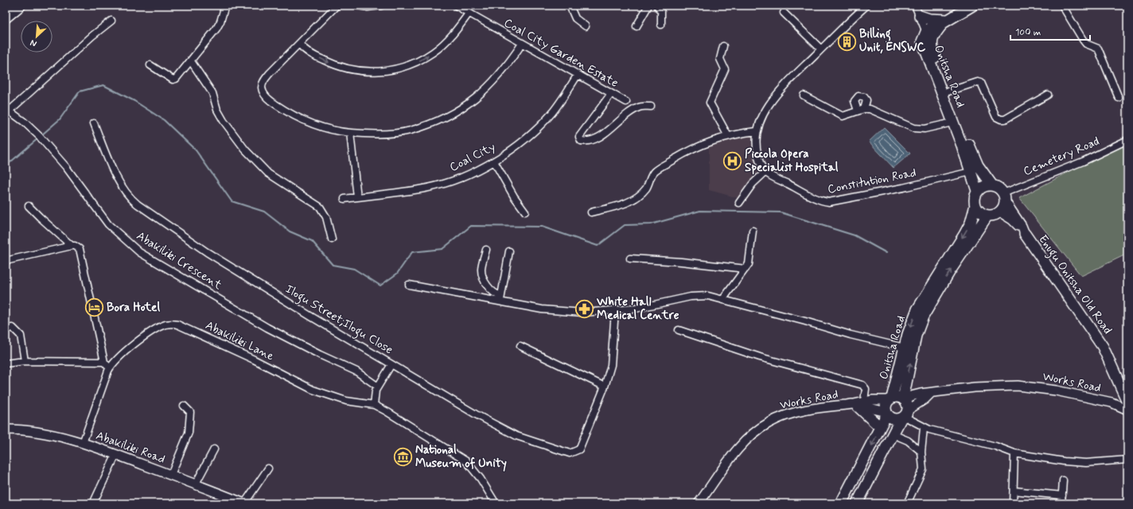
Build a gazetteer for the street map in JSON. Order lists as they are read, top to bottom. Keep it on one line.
{"streets":{"main road":["Onitsha Road","Enugu Onitsha Old Road","Works Road","Abakiliki Road"],"street":["Coal City Garden Estate","Cemetery Road","Coal City","Constitution Road","Abakiliki Crescent","Ilogu Street;Ilogu Close","Abakiliki Lane"]},"crossings":[["Coal City Garden Estate","Coal City"],["Onitsha Road","Cemetery Road"],["Onitsha Road","Constitution Road"],["Onitsha Road","Works Road"],["Enugu Onitsha Old Road","Works Road"],["Abakiliki Lane","Abakiliki Road"]],"places":{"building":["Billing Unit, ENSWC"],"hospital":["Piccola Opera Specialist Hospital"],"hotel":["Bora Hotel"],"pharmacy":["White Hall Medical Centre"],"museum":["National Museum of Unity"]},"scale_bar":"100 m","north":"bottom left"}
